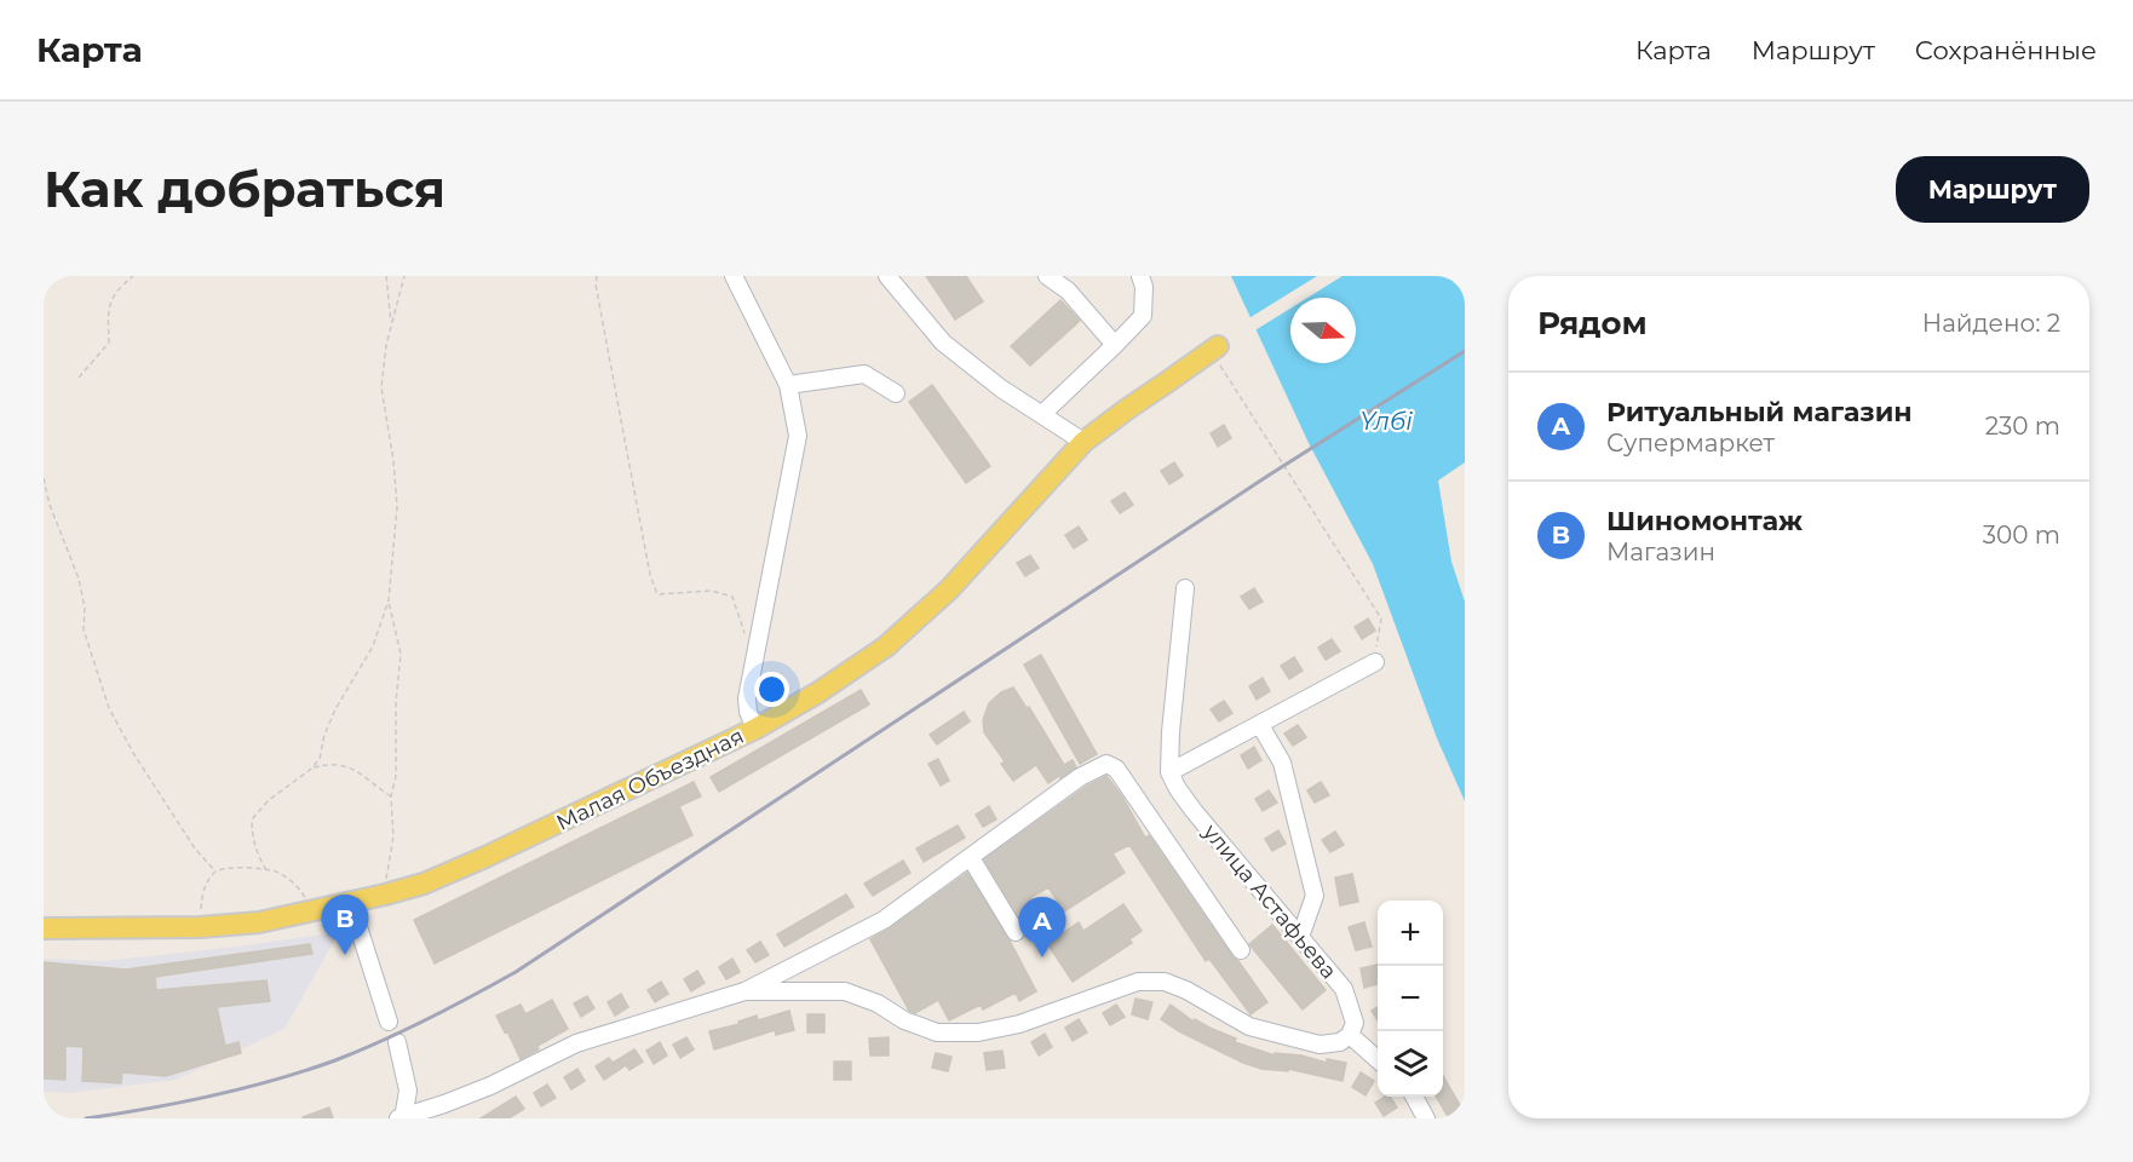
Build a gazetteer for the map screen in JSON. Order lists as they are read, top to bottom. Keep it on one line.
{"streets":{"main road":["Малая Объездная"],"street":["улица Астафьева"]},"water":["Үлбі"],"north":"right","page":{"header":"Карта","nav":["Карта","Маршрут","Сохранённые"],"buttons":"Маршрут","title":"Как добраться","heading":["Рядом","Найдено: 2"],"list":[{"mark":"A","name":"Ритуальный магазин","note":"Супермаркет","value":"230 m"},{"mark":"B","name":"Шиномонтаж","note":"Магазин","value":"300 m"}],"pins":["B","A"],"map_buttons":["+","−"]}}
